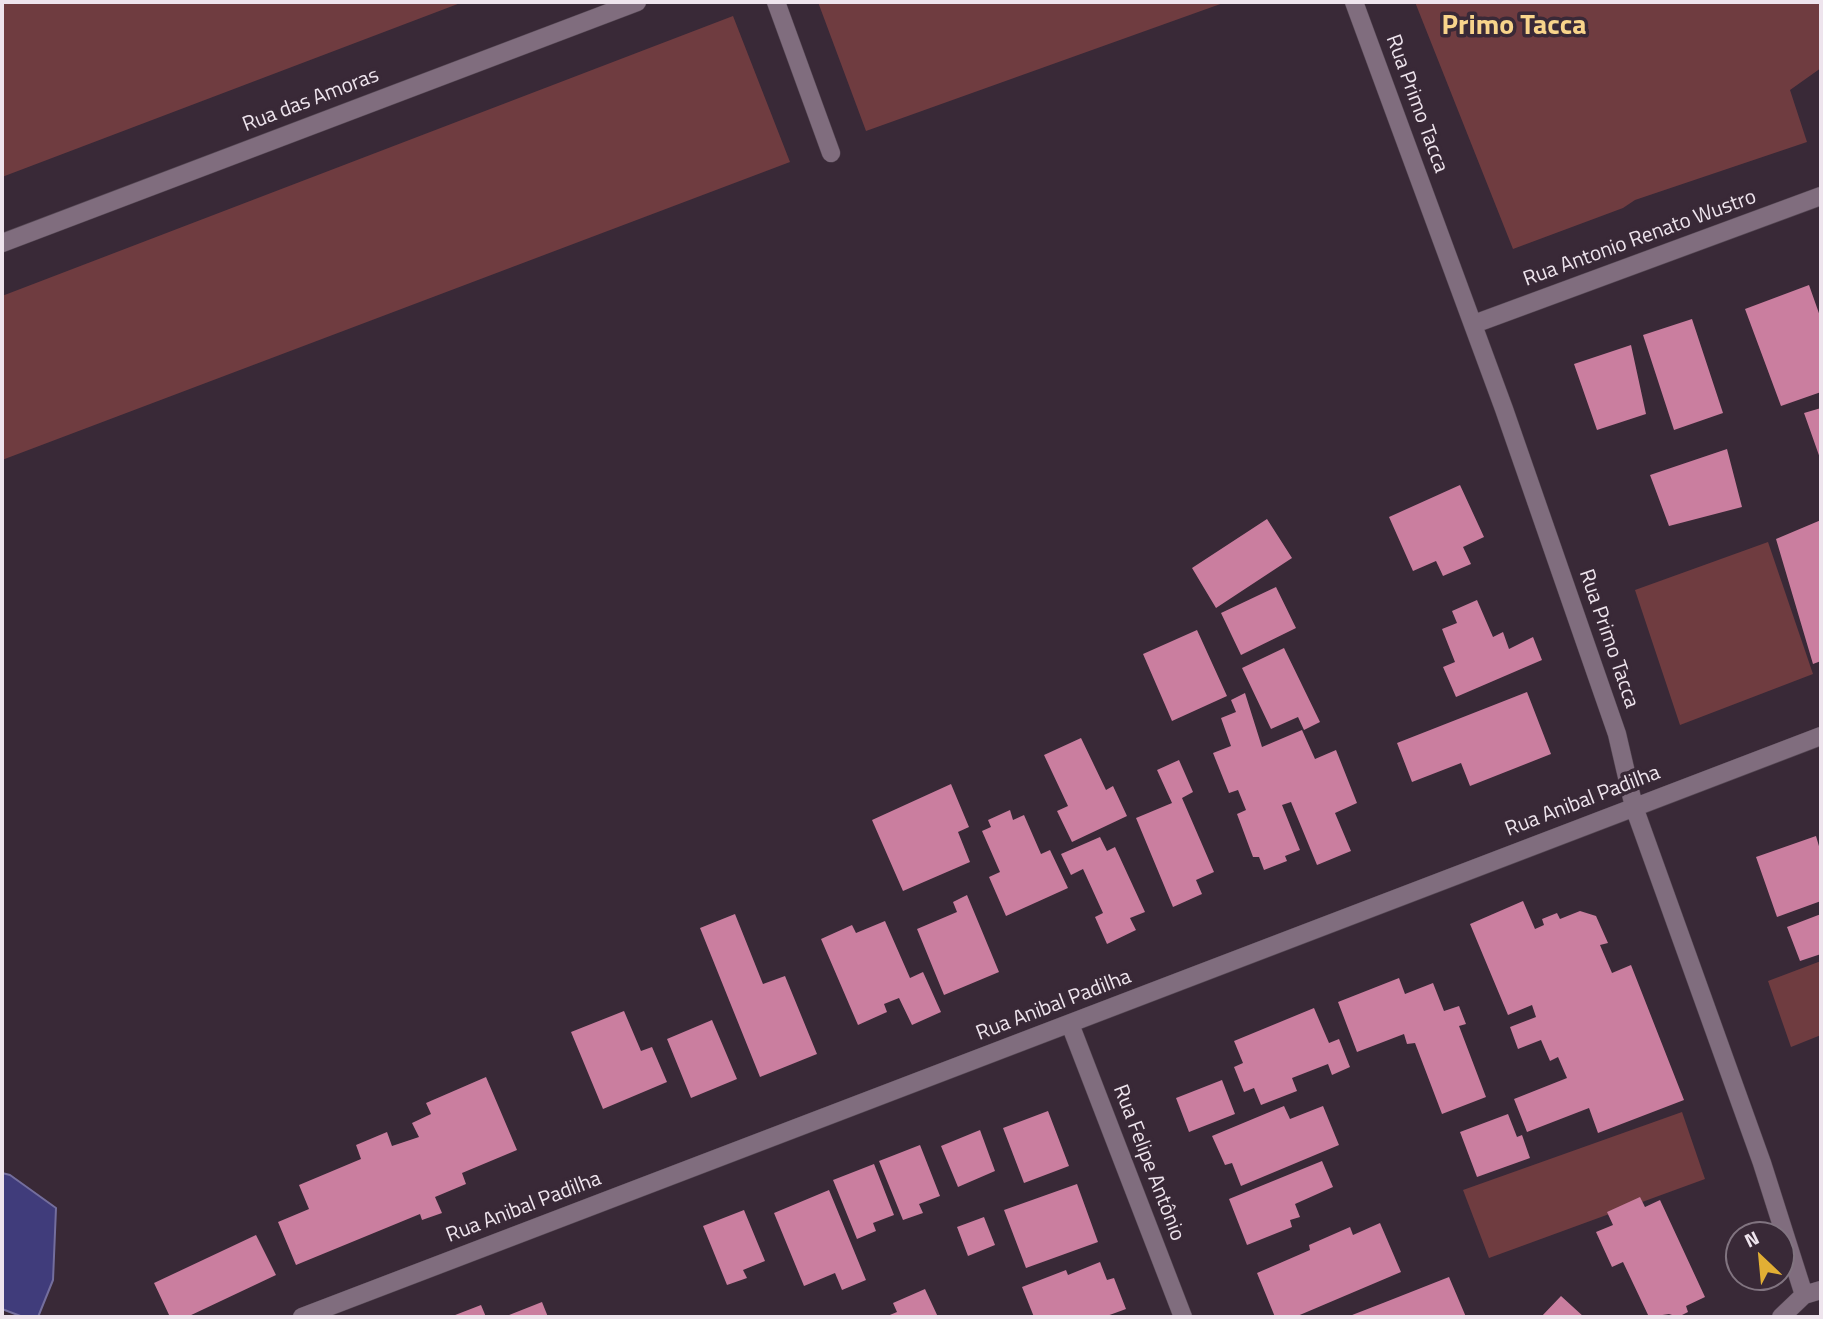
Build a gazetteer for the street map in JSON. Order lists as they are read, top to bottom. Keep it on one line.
{"streets":{"street":["Rua das Amoras","Rua Primo Tacca","Rua Antonio Renato Wustro","Rua Anibal Padilha","Rua Felipe Antônio"]},"crossings":[["Rua Primo Tacca","Rua Antonio Renato Wustro"],["Rua Primo Tacca","Rua Anibal Padilha"],["Rua Anibal Padilha","Rua Felipe Antônio"]],"districts":["Primo Tacca"],"north":"top left"}
